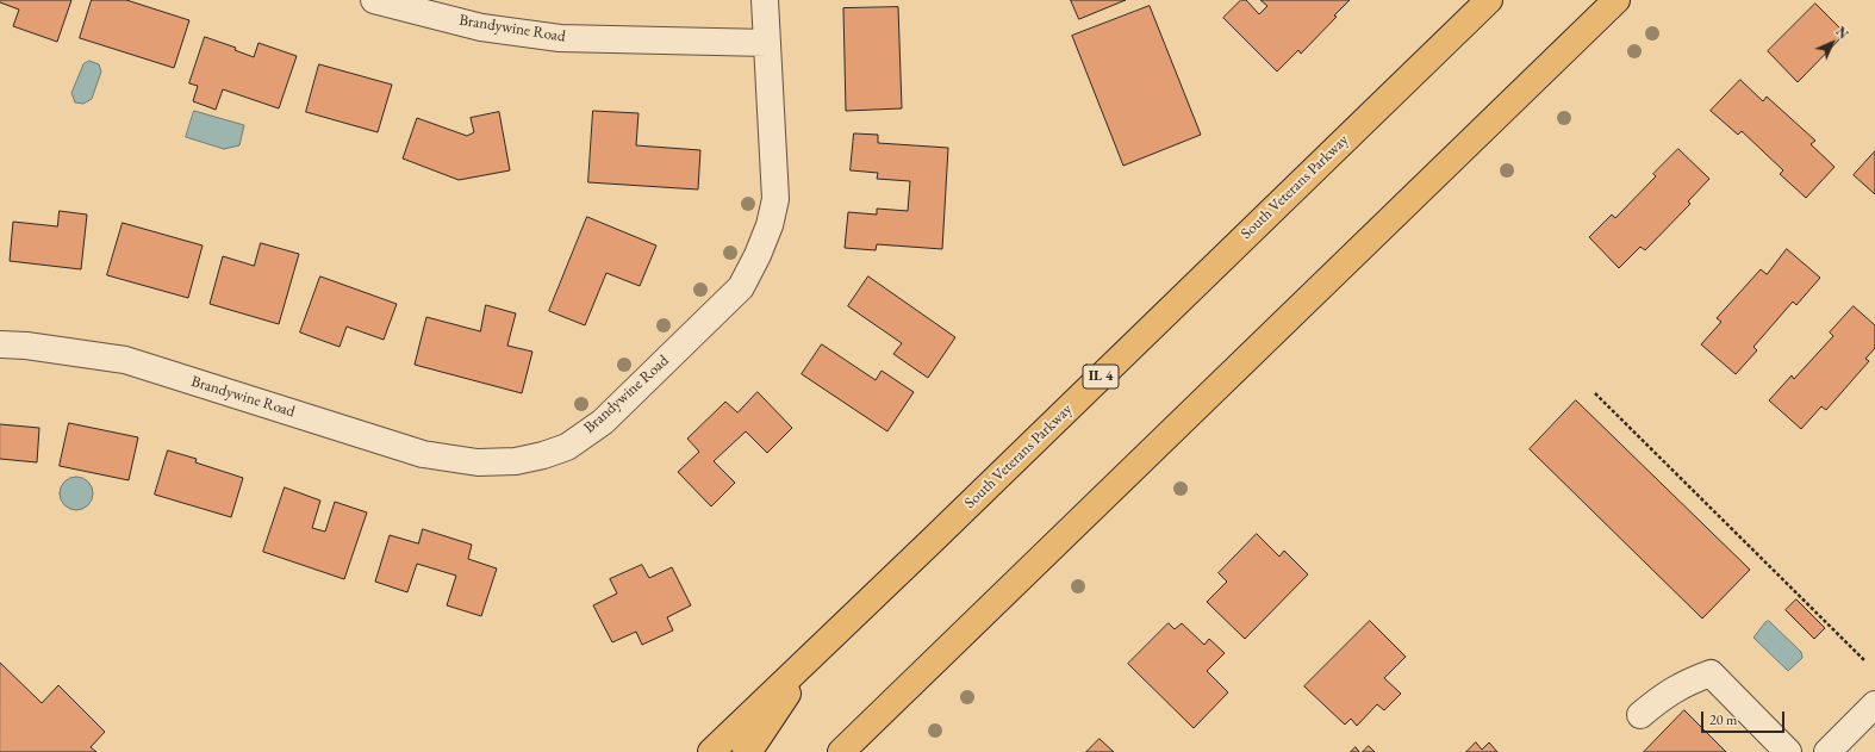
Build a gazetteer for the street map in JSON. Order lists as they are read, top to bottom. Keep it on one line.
{"streets":{"highway":["South Veterans Parkway","IL 4"],"street":["Brandywine Road"]},"scale_bar":"20 m","north":"top right"}
